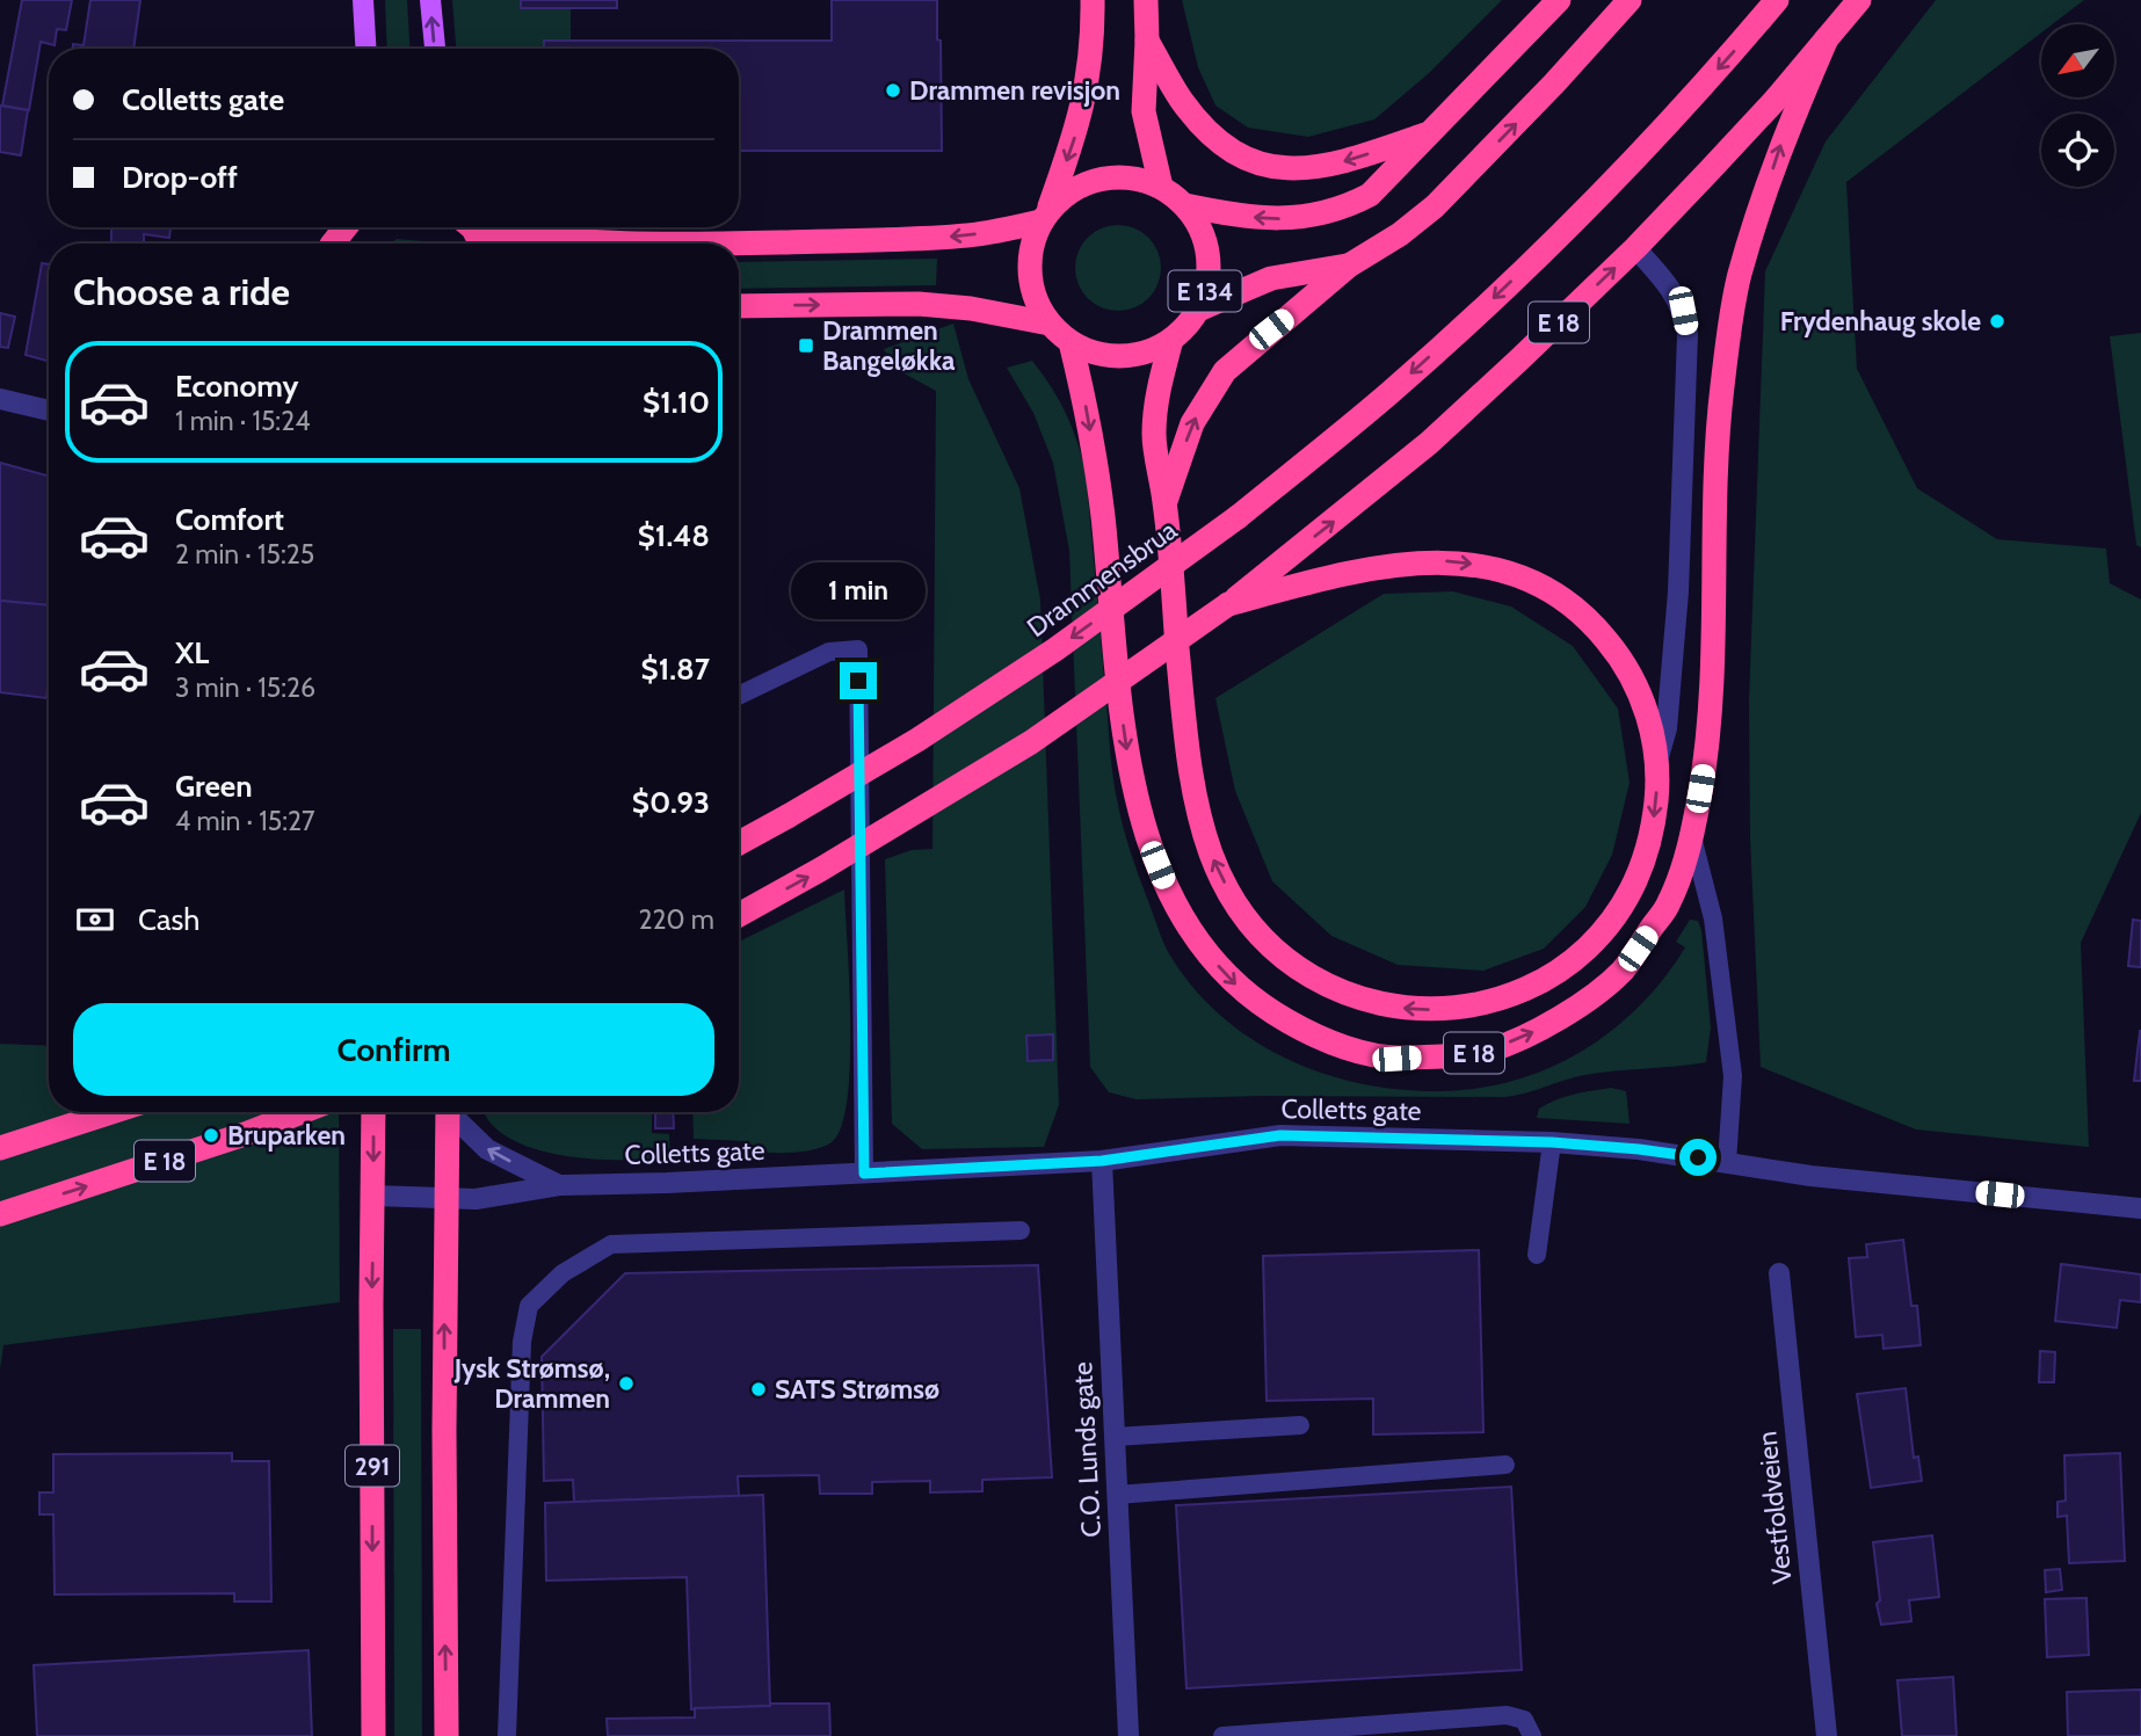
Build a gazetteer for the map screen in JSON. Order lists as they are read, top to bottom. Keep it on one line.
{"streets":{"highway":["E 134","E 18","Drammensbrua","291"],"street":["Colletts gate","C.O. Lunds gate","Vestfoldveien"]},"crossings":[["E 134","E 18"],["Colletts gate","C.O. Lunds gate"],["Colletts gate","291"]],"places":{"other":["Drammen revisjon","Frydenhaug skole","Bruparken","Jysk Strømsø, Drammen","SATS Strømsø"],"transit":["Drammen Bangeløkka"]},"north":"bottom left","page":{"banner":["Colletts gate","Drop-off"],"heading":"Choose a ride","list":[{"name":"Economy","note":"1 min · 15:24","value":"$1.10"},{"name":"Comfort","note":"2 min · 15:25","value":"$1.48"},{"name":"XL","note":"3 min · 15:26","value":"$1.87"},{"name":"Green","note":"4 min · 15:27","value":"$0.93"}],"bubble":"1 min","pay":["Cash","220 m"],"buttons":"Confirm"}}
